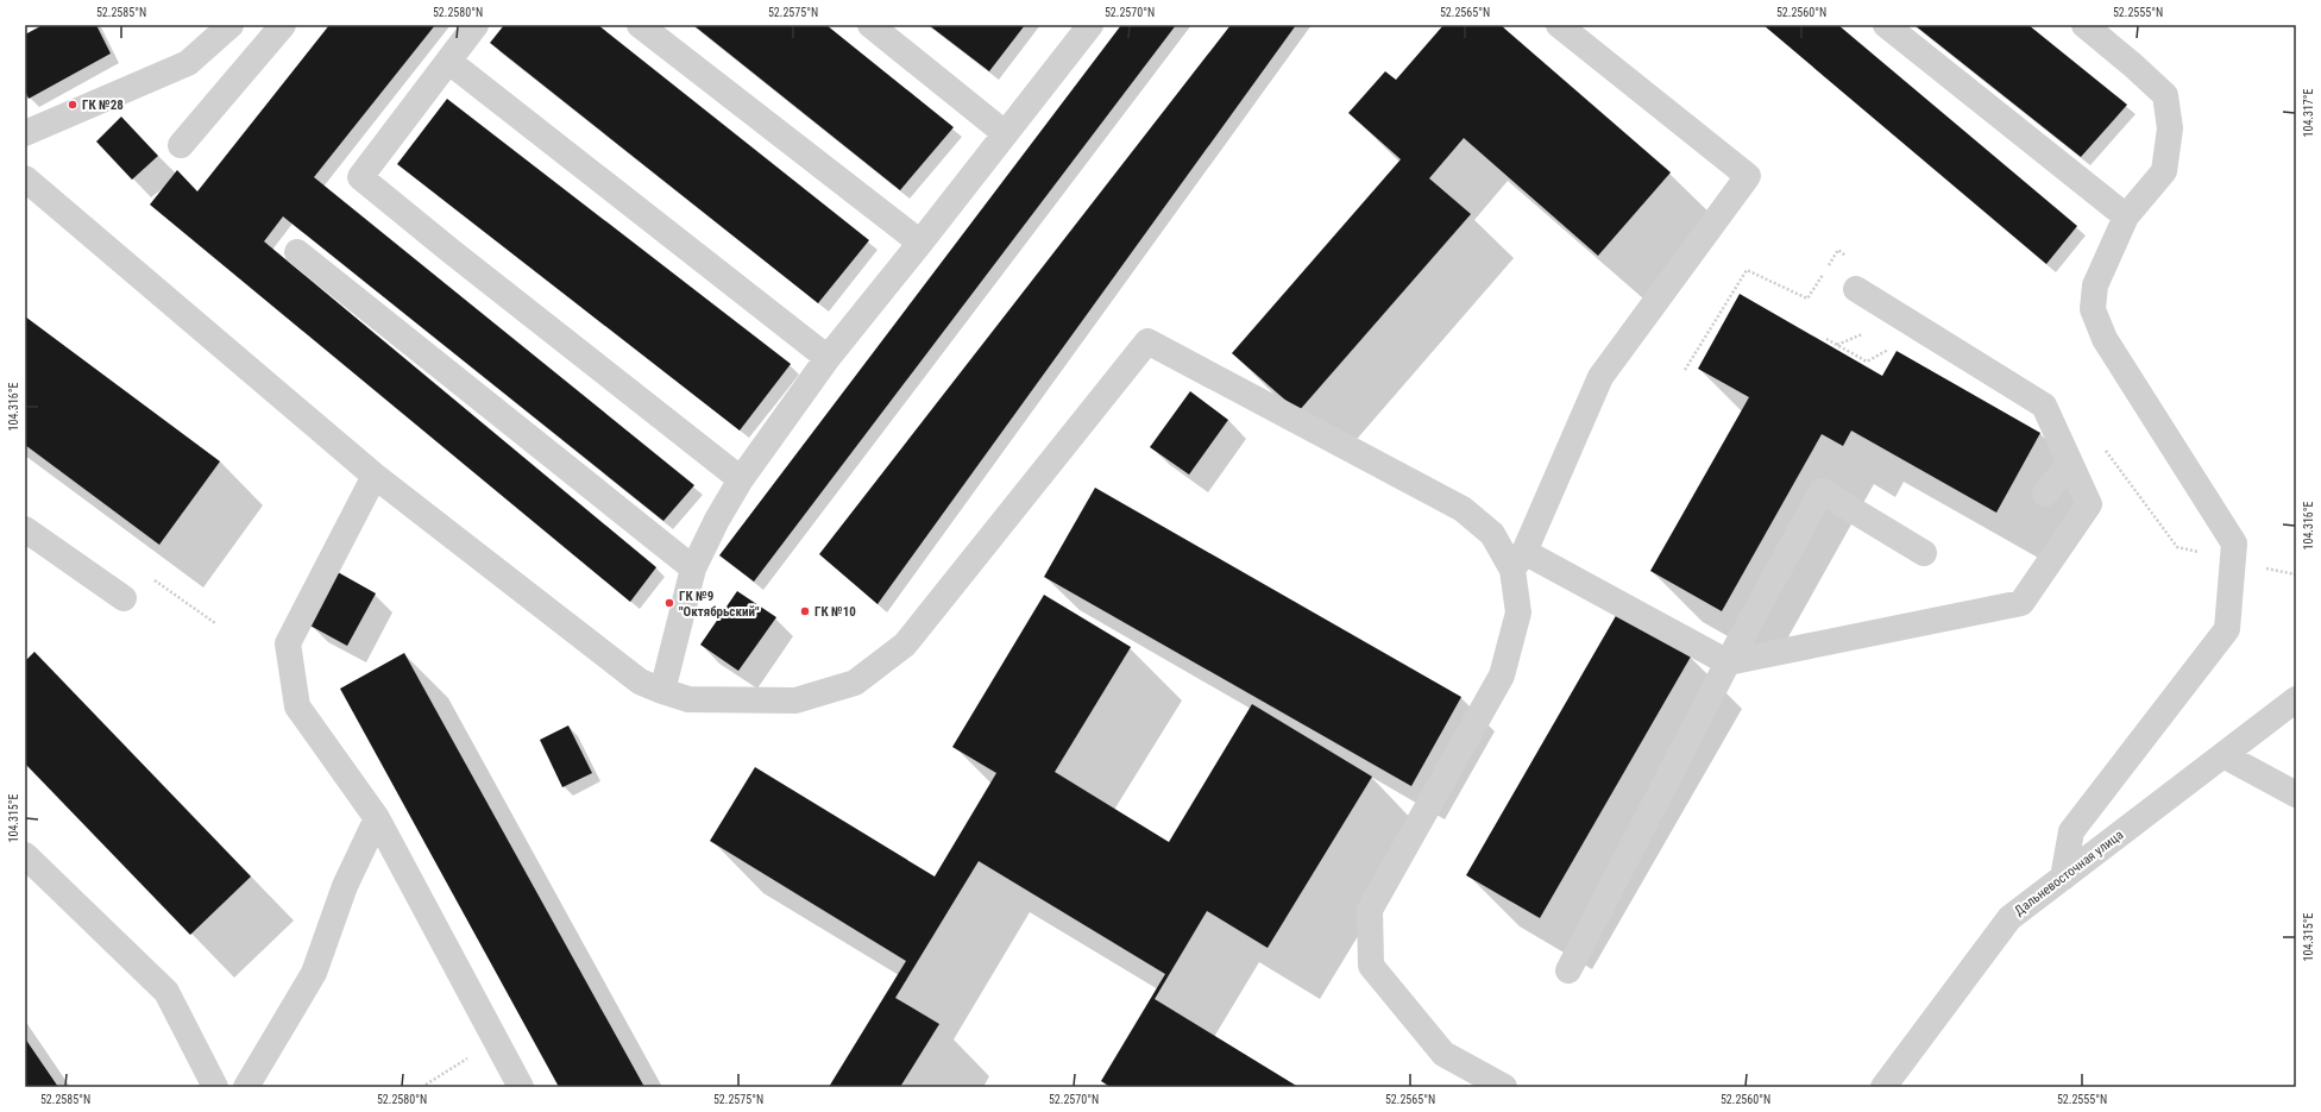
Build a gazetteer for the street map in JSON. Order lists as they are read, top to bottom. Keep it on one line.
{"streets":{"street":["Дальневосточная улица"]},"places":["ГК №28","ГК №9 \"Октябрьский\"","ГК №10"],"coordinates":["52.2585°N","52.2580°N","52.2575°N","52.2570°N","52.2565°N","52.2560°N","52.2555°N","104.317°E","104.316°E","104.315°E"]}
